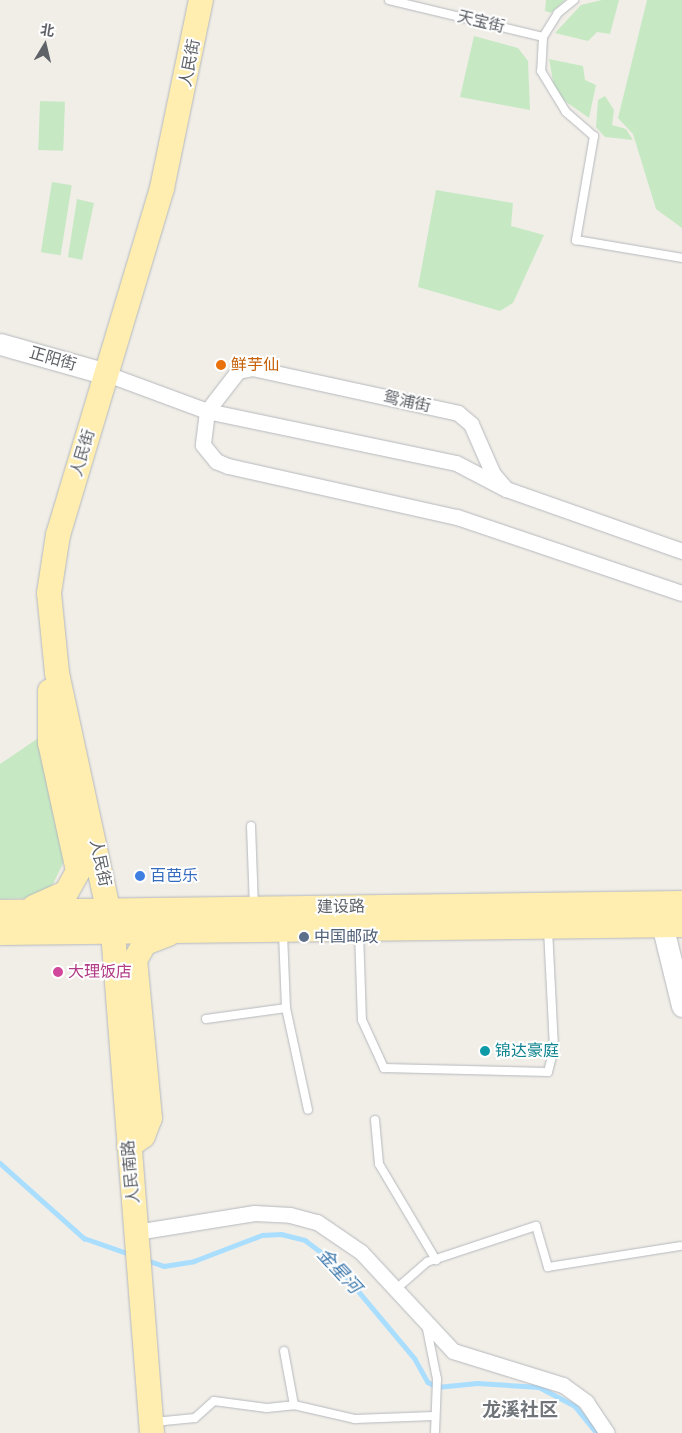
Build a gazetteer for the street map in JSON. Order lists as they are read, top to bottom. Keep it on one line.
{"streets":{"main road":["人民街","建设路","人民南路"],"street":["正阳街","鸳浦街"],"lane":["天宝街"]},"crossings":[["人民街","正阳街"],["人民街","建设路"],["人民街","人民南路"],["建设路","人民南路"]],"districts":["龙溪社区"],"water":["金星河"],"places":["鲜芋仙","百芭乐","中国邮政","大理饭店","锦达豪庭"],"north":"top"}
